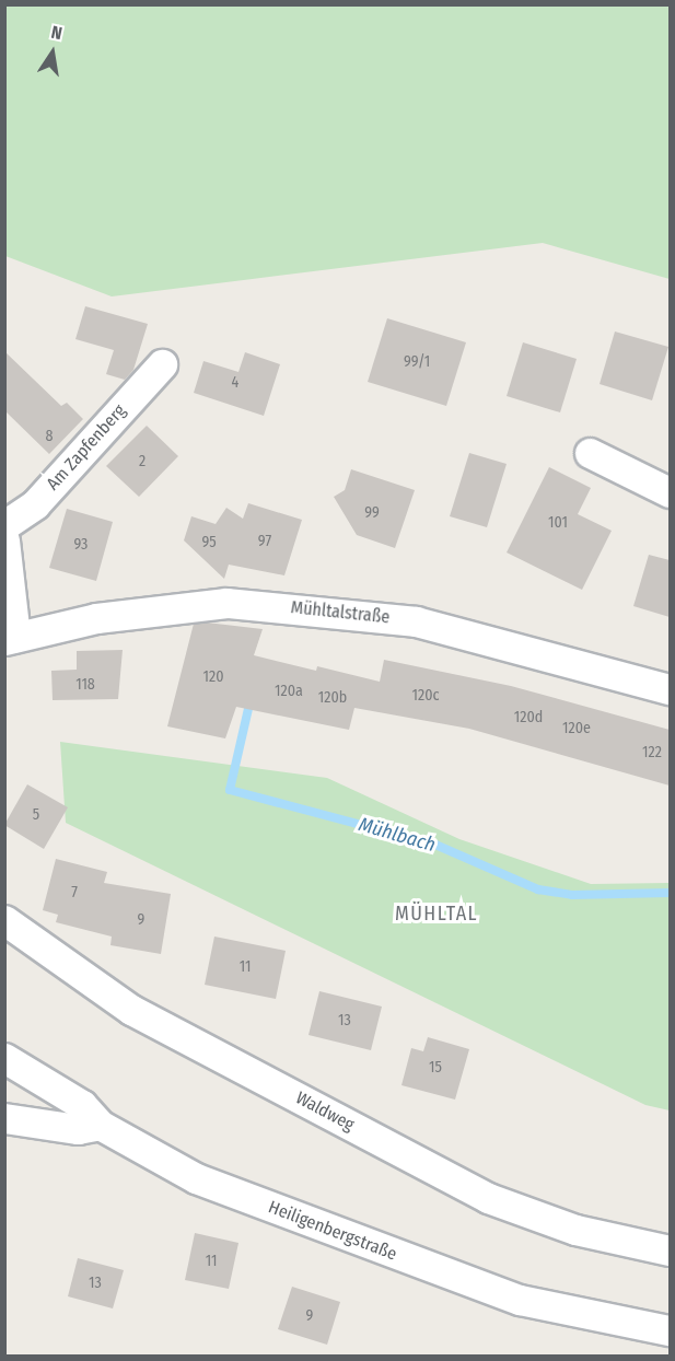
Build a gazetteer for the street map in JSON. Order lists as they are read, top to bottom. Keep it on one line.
{"streets":{"street":["Am Zapfenberg","Mühltalstraße","Waldweg","Heiligenbergstraße"]},"districts":["MÜHLTAL"],"water":["Mühlbach"],"house_numbers":["99/1","4","8","2","99","101","97","95","93","120","118","120a","120c","120b","120d","120e","122","5","7","9","11","13","15","11","13","9"],"north":"top"}
